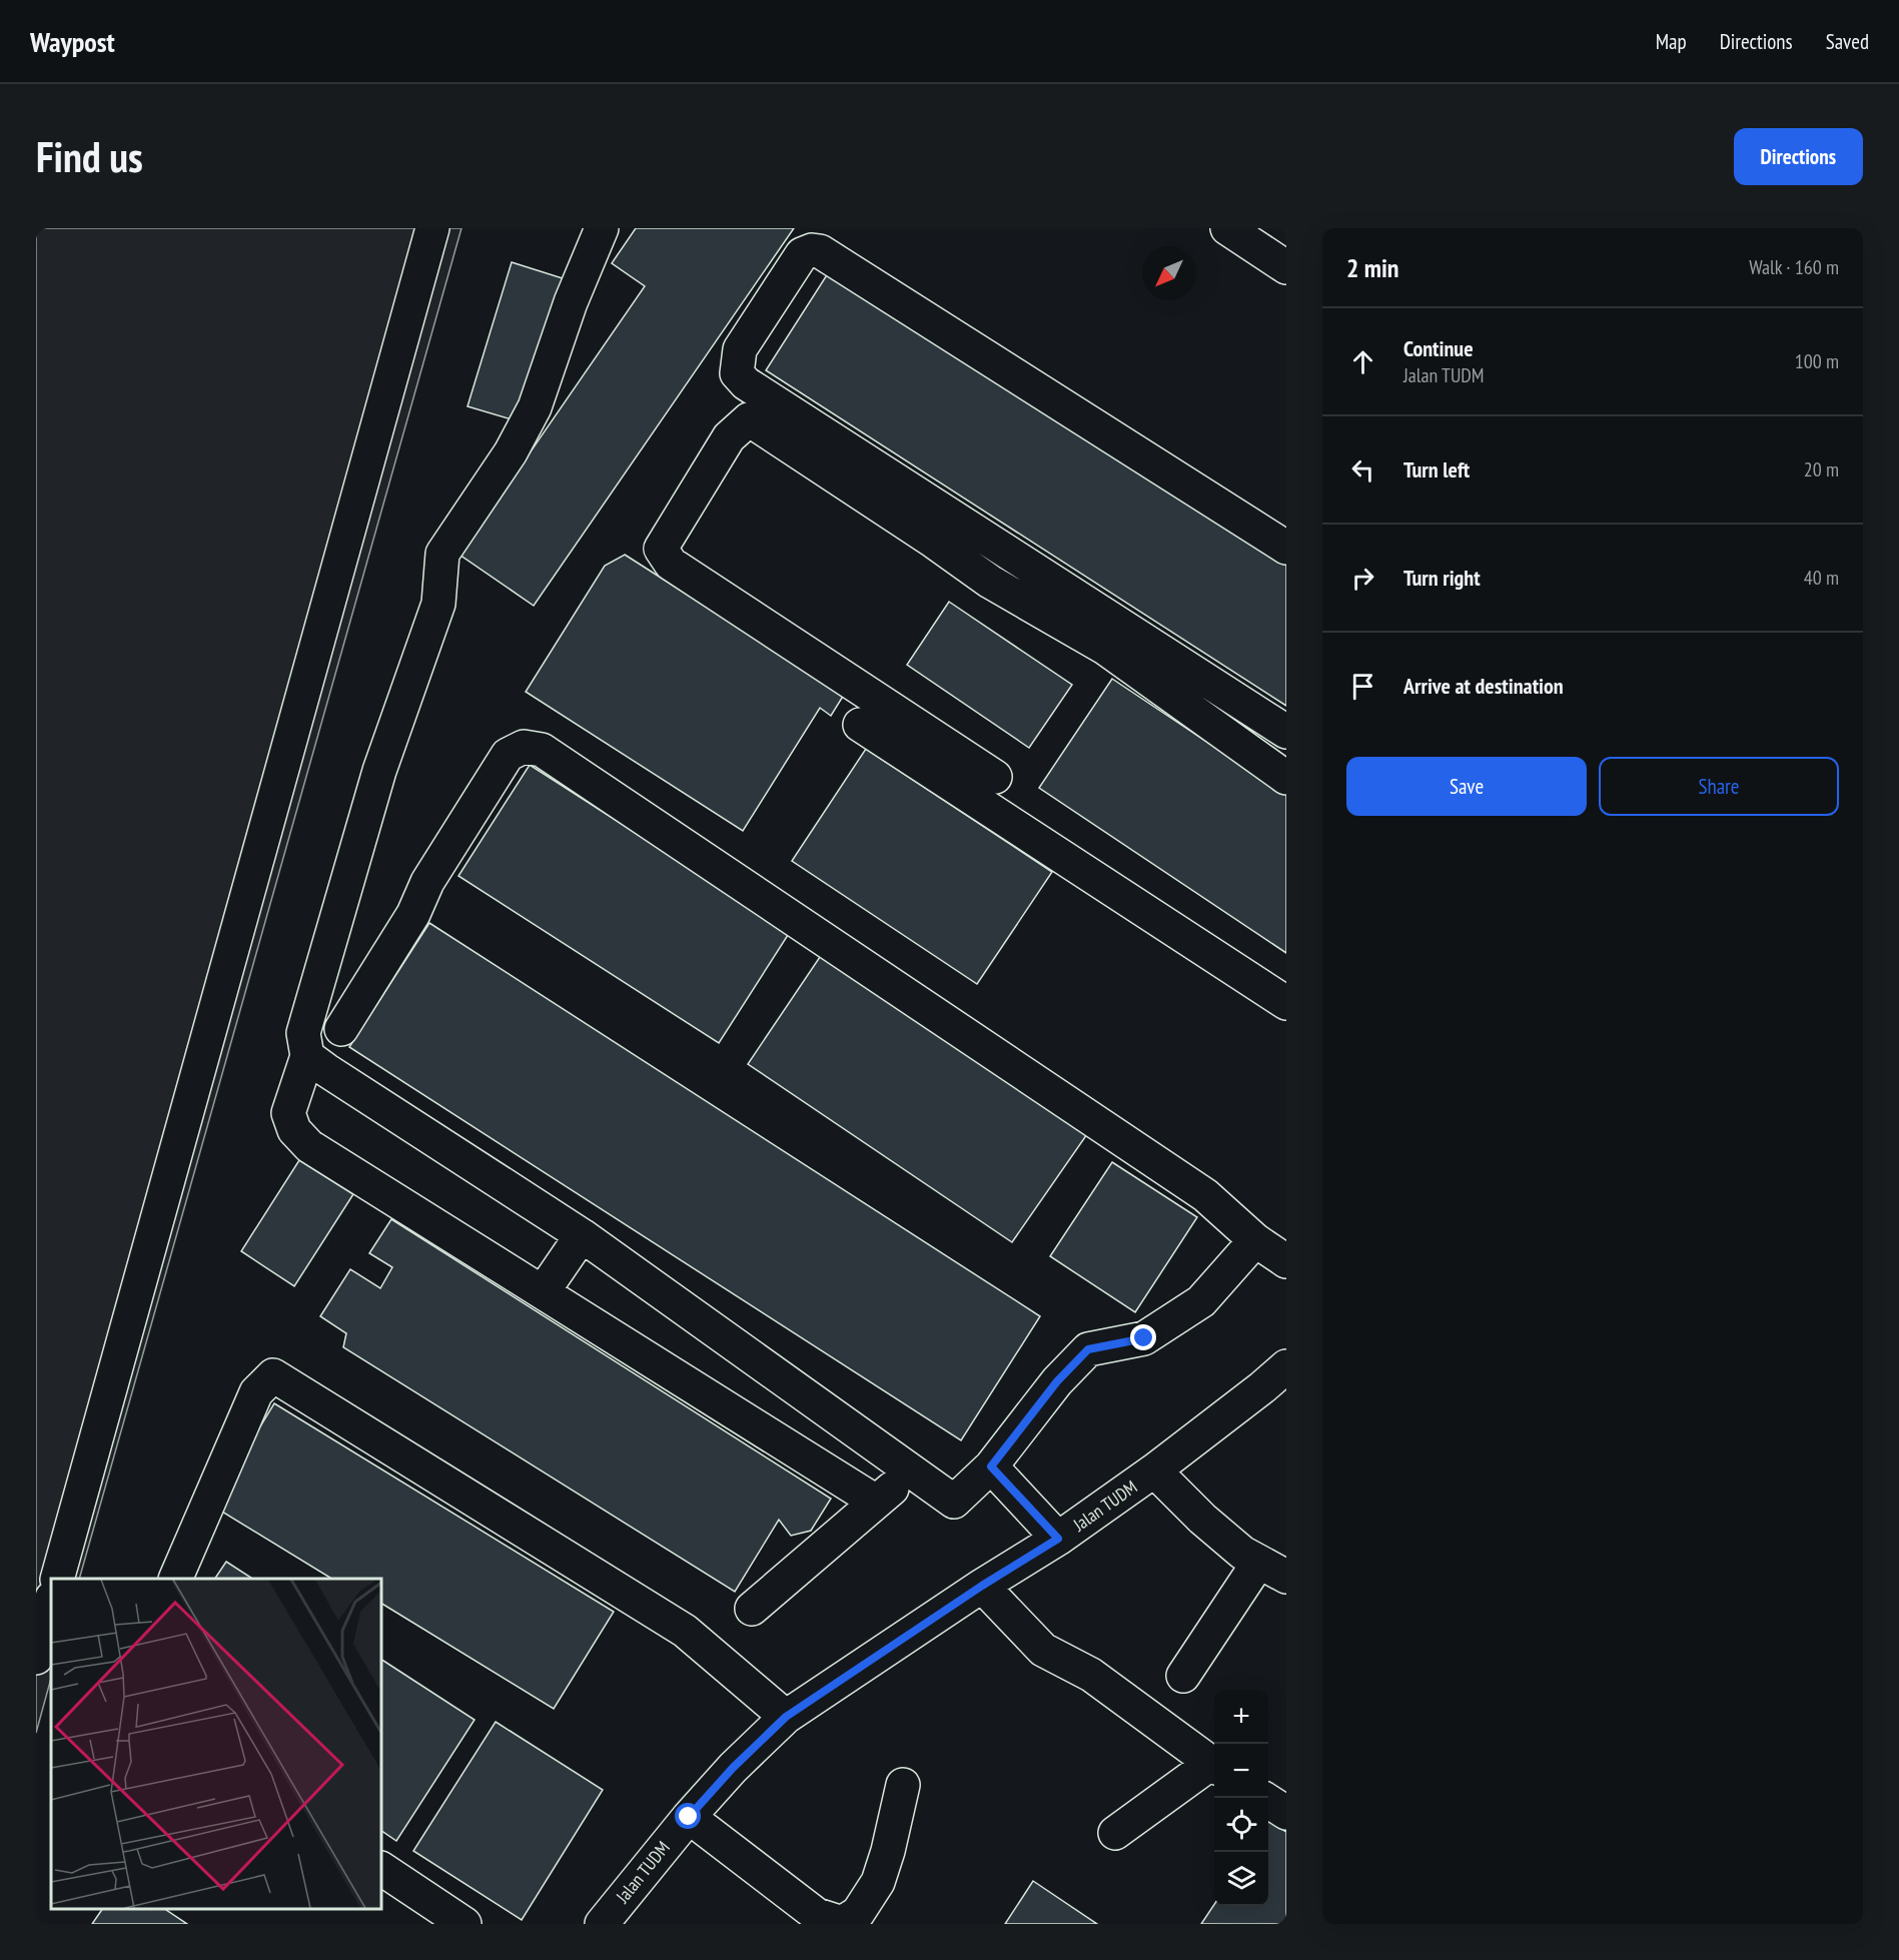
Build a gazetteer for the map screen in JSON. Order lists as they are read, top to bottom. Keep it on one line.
{"streets":{"street":["Jalan TUDM"]},"north":"bottom left","page":{"header":"Waypost","nav":["Map","Directions","Saved"],"buttons":["Directions",["Save","Share"]],"title":"Find us","heading":["2 min","Walk · 160 m"],"list":[["Continue","Jalan TUDM","100 m"],["Turn left","20 m"],["Turn right","40 m"],"Arrive at destination"],"map_buttons":["+","−"]}}
